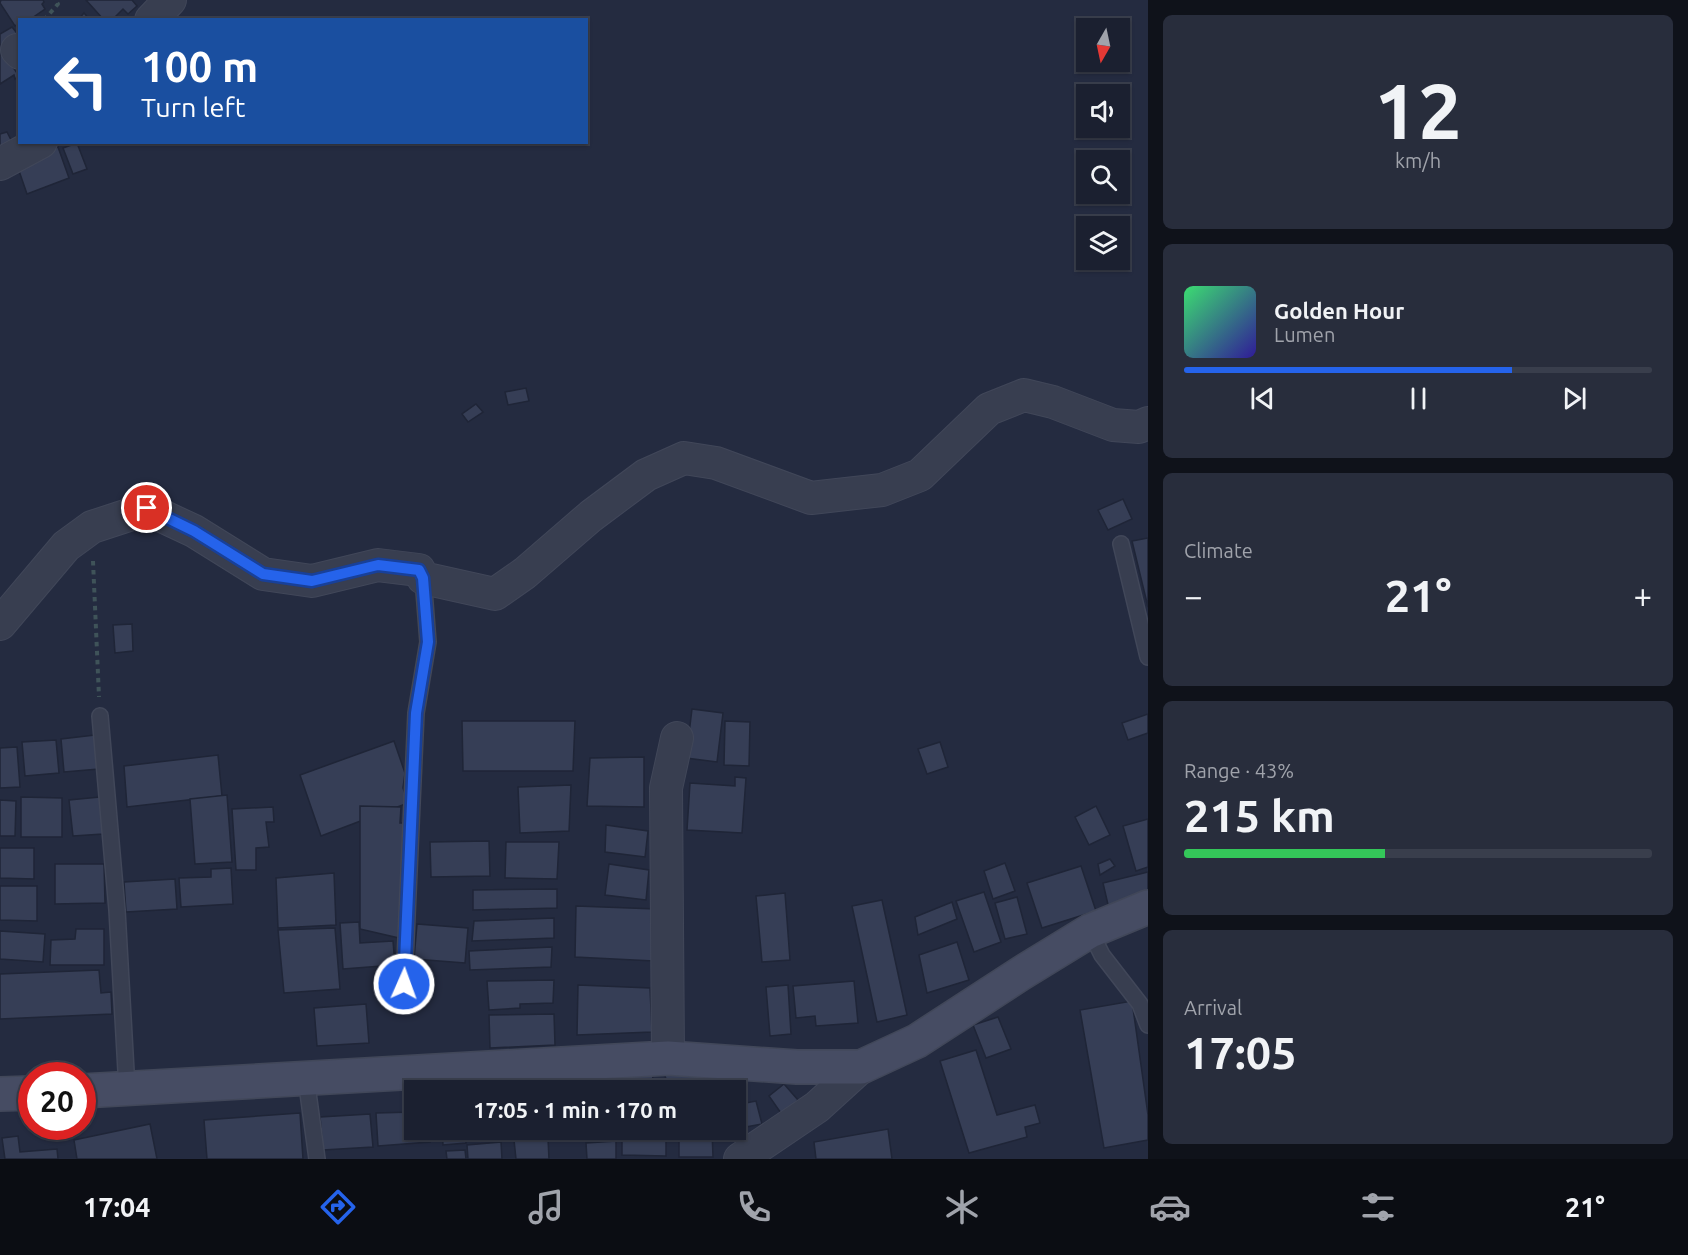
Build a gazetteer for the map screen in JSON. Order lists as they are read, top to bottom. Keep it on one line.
{"north":"bottom","page":{"tile":[["12","km/h"],"Climate",["Range · 43%","215 km"],["Arrival","17:05"]],"turn":["100 m","Turn left"],"song":["Golden Hour","Lumen"],"heat":["−","21°","+"],"limit":"20","trip":"17:05 · 1 min · 170 m","tabs":["17:04","21°"]}}
